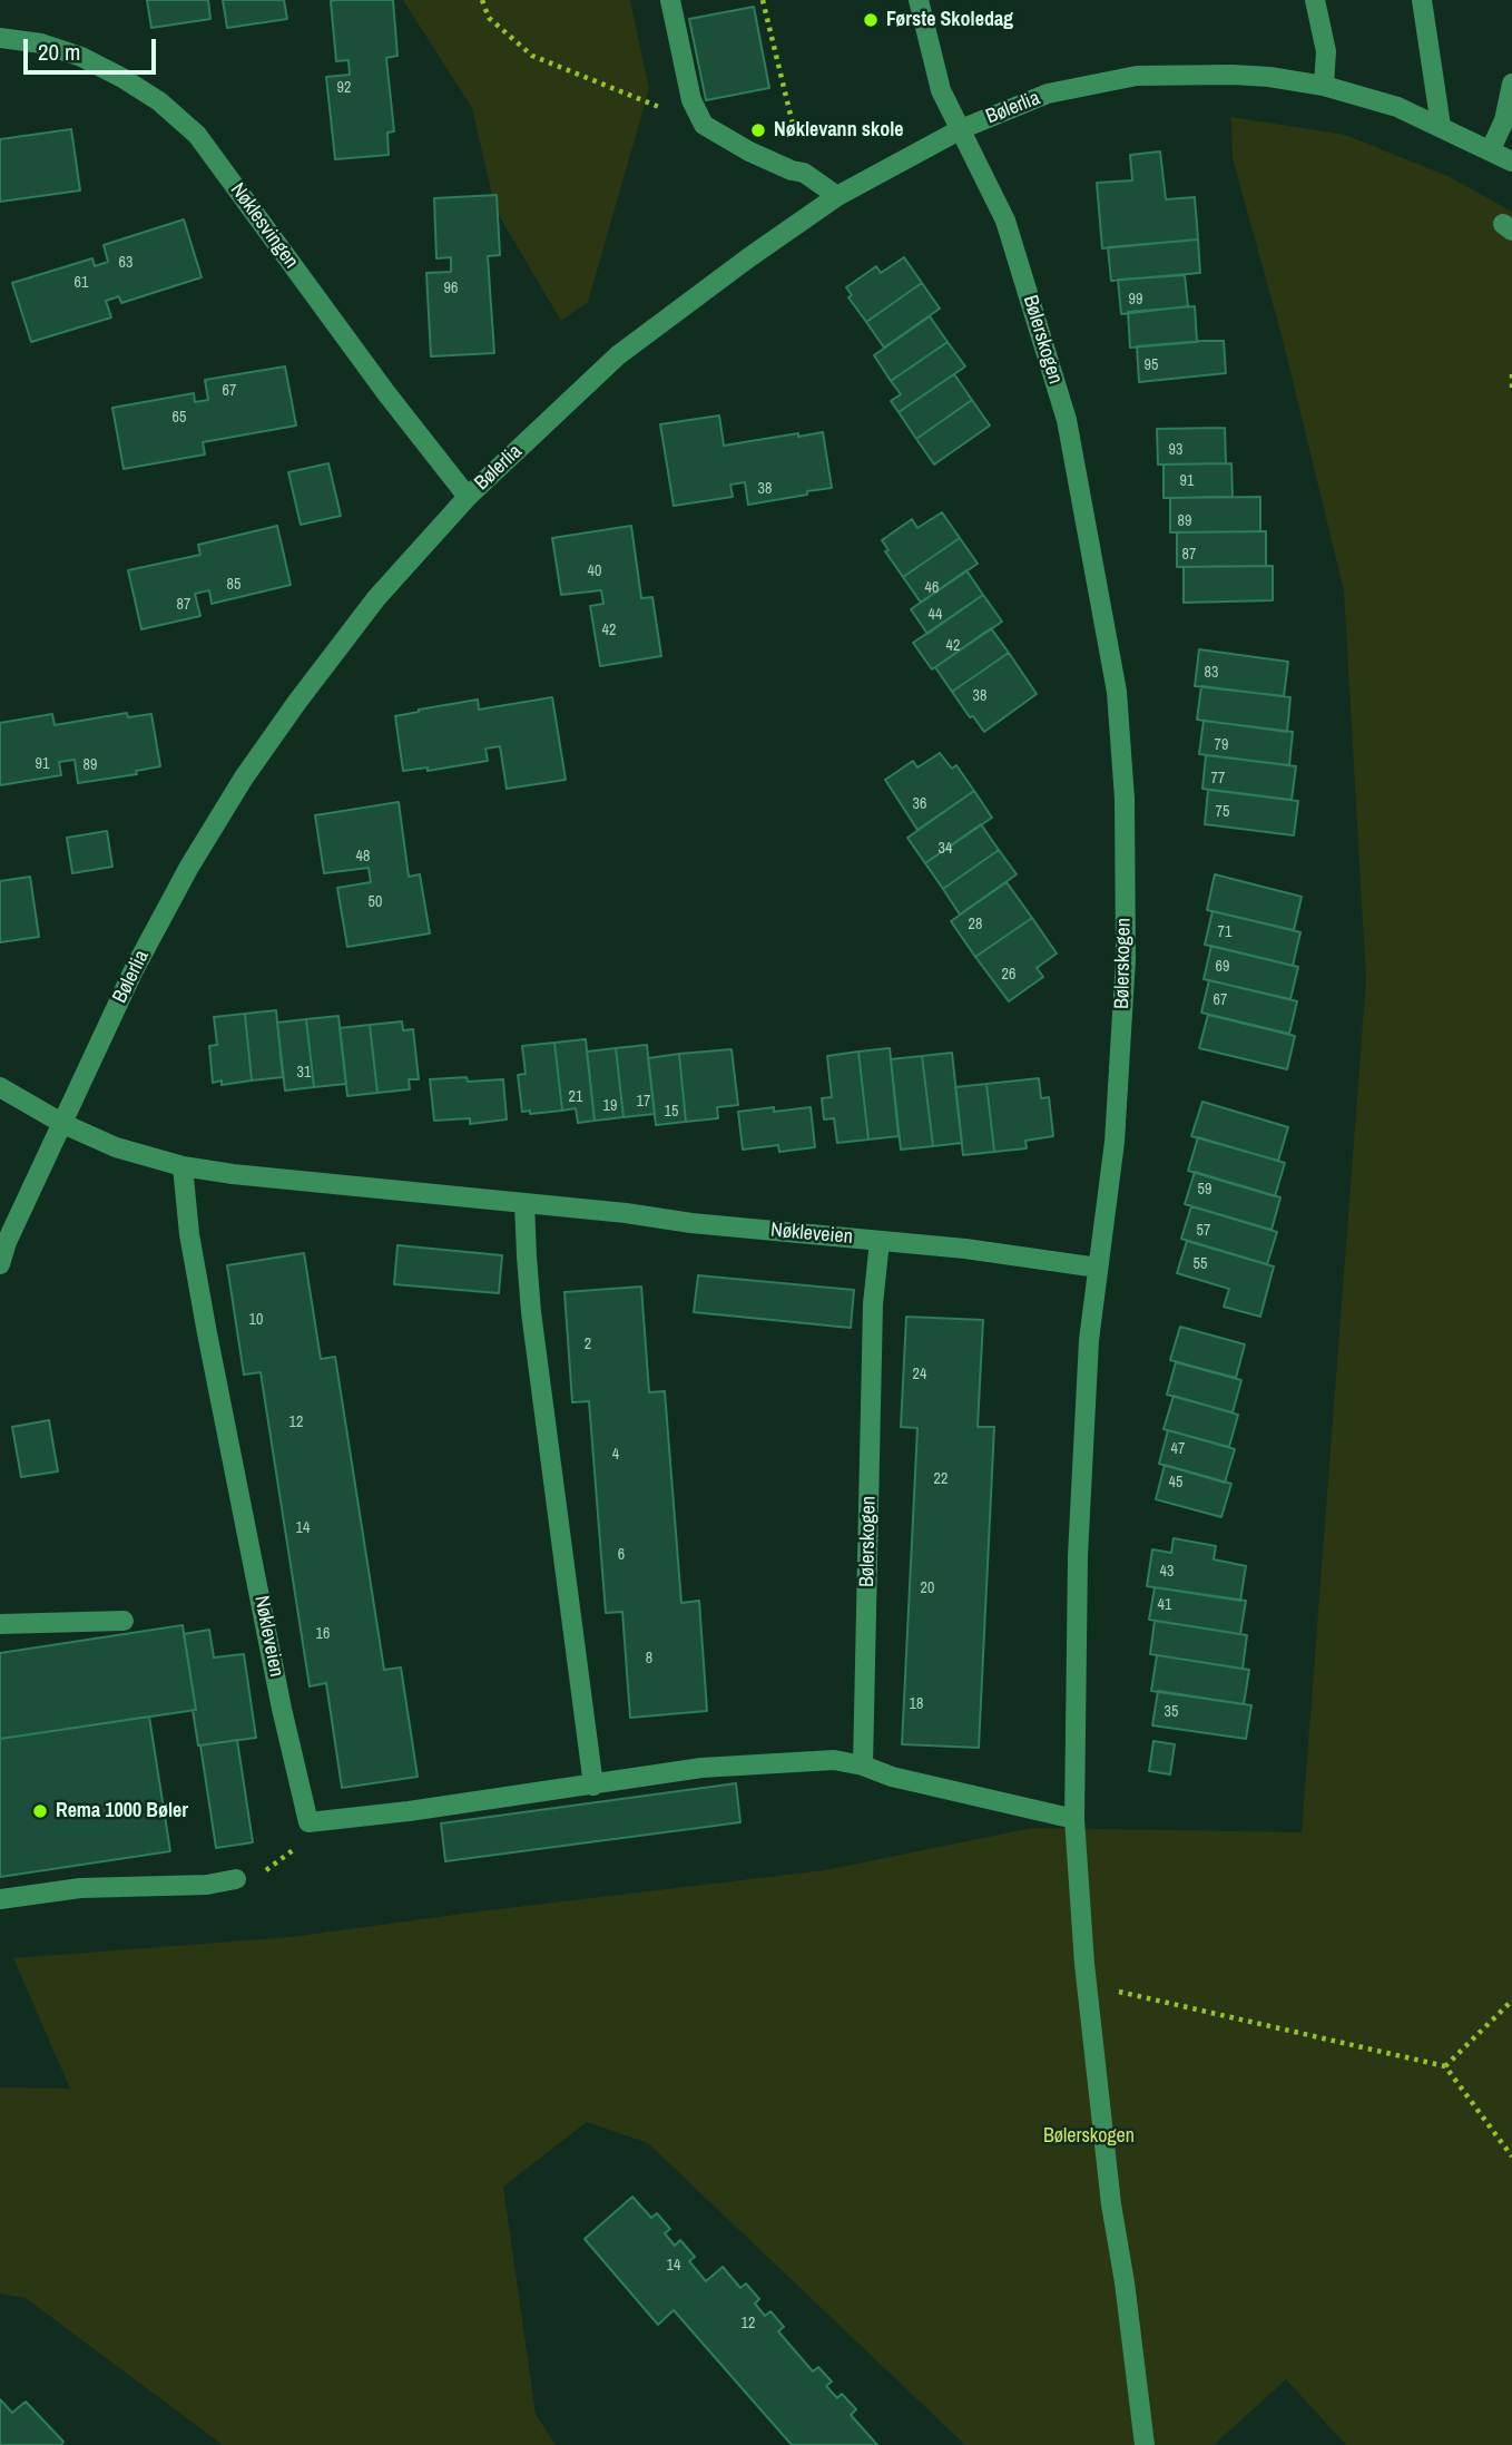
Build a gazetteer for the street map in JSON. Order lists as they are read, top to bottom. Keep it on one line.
{"streets":{"street":["Bølerlia","Nøklesvingen","Bølerskogen","Nøkleveien"]},"crossings":[["Bølerlia","Nøklesvingen"],["Bølerlia","Bølerskogen"],["Bølerlia","Nøkleveien"],["Bølerskogen","Nøkleveien"]],"parks":["Bølerskogen"],"places":["Første Skoledag","Nøklevann skole","Rema 1000 Bøler"],"house_numbers":["92","63","61","96","99","95","67","65","93","91","38","89","87","40","85","46","87","44","42","42","83","38","79","91","89","77","36","75","34","48","50","28","71","69","26","67","31","21","17","19","15","59","57","55","10","2","24","12","47","4","22","45","14","6","43","20","41","16","8","18","35","14","12"],"scale_bar":"20 m"}
